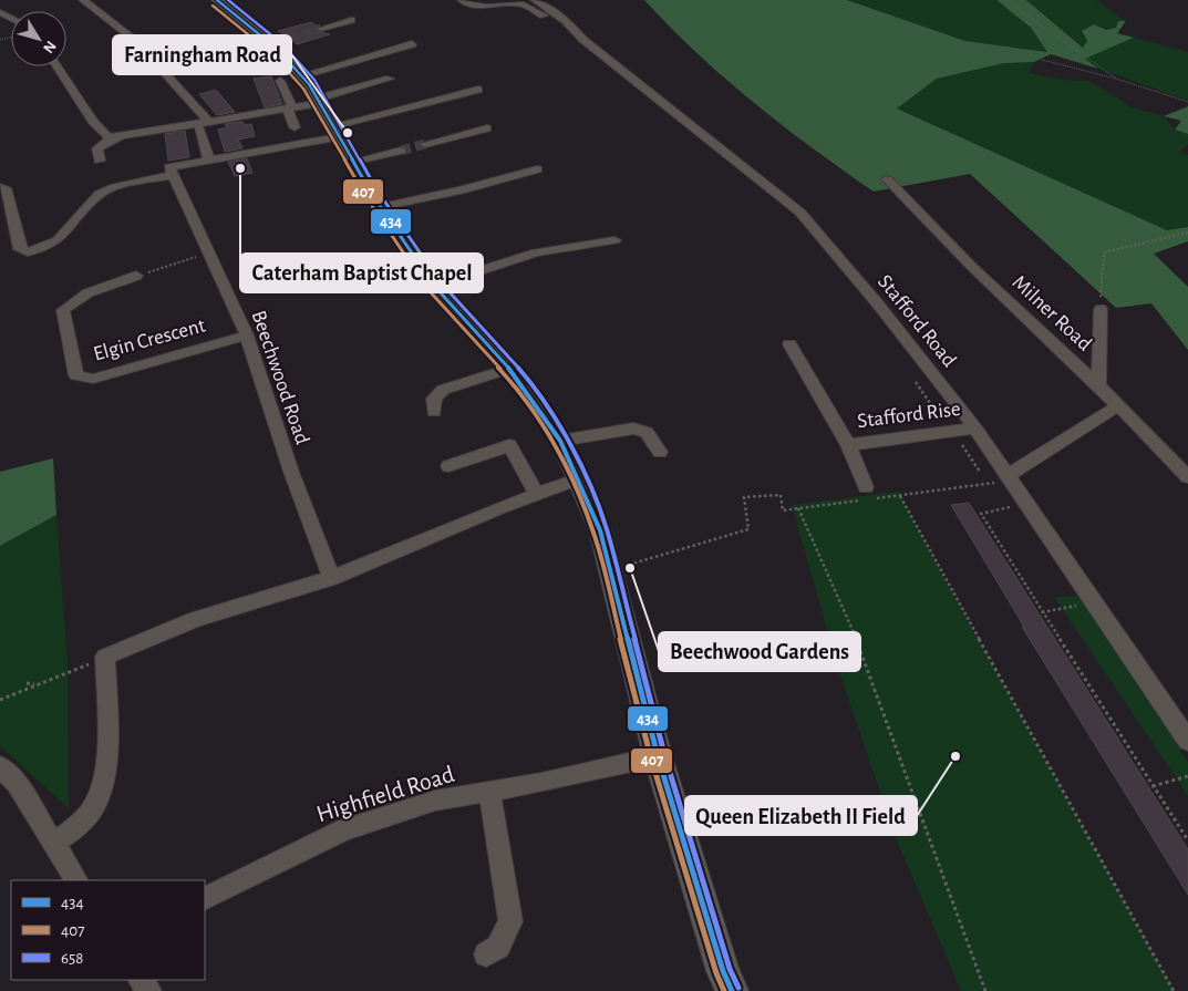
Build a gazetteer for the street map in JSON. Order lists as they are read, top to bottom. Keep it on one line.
{"streets":{"street":["Milner Road","Stafford Road","Elgin Crescent","Beechwood Road","Stafford Rise","Highfield Road"]},"crossings":[["Stafford Road","Stafford Rise"],["Elgin Crescent","Beechwood Road"]],"places":["Farningham Road","Caterham Baptist Chapel","Beechwood Gardens","Queen Elizabeth II Field"],"lines":["transit line 434","transit line 658","transit line 407"],"legend":["434","407","658"],"north":"bottom right"}
